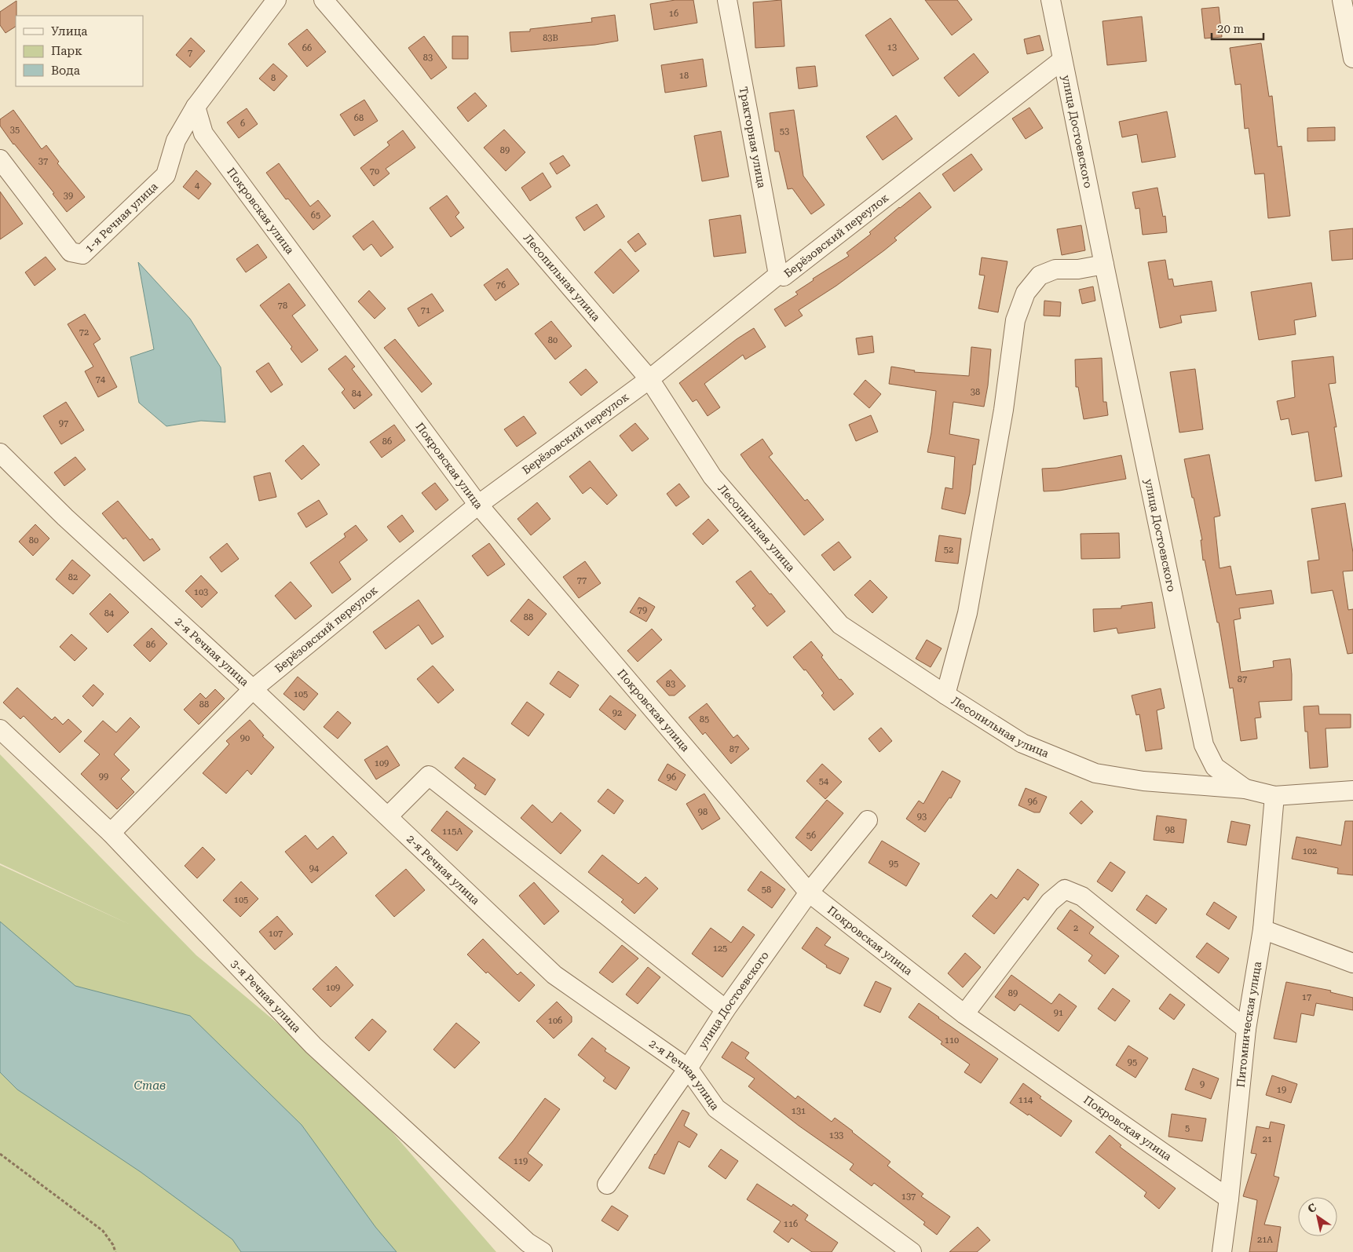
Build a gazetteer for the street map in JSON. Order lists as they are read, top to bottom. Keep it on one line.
{"streets":{"street":["улица Достоевского","Тракторная улица","Покровская улица","1-я Речная улица","Берёзовский переулок","Лесопильная улица","2-я Речная улица","3-я Речная улица","Питомническая улица"]},"crossings":[["улица Достоевского","Покровская улица"],["улица Достоевского","Берёзовский переулок"],["улица Достоевского","Лесопильная улица"],["улица Достоевского","2-я Речная улица"],["Тракторная улица","Берёзовский переулок"],["Покровская улица","1-я Речная улица"],["Покровская улица","Берёзовский переулок"],["Покровская улица","Питомническая улица"],["Берёзовский переулок","Лесопильная улица"],["Берёзовский переулок","2-я Речная улица"],["Берёзовский переулок","3-я Речная улица"],["Лесопильная улица","Питомническая улица"]],"water":["Став"],"house_numbers":["16","83В","13","66","7","83","18","8","68","6","35","53","89","37","70","4","39","65","76","78","71","72","80","74","38","84","97","86","80","52","82","77","103","79","84","88","86","87","83","105","88","92","85","90","87","109","99","96","54","96","98","93","98","115А","56","102","95","94","58","105","2","107","125","109","89","17","91","106","110","95","9","19","114","131","5","133","21","119","137","116","21А"],"legend":["Улица","Парк","Вода"],"scale_bar":"20 m","north":"top left"}
